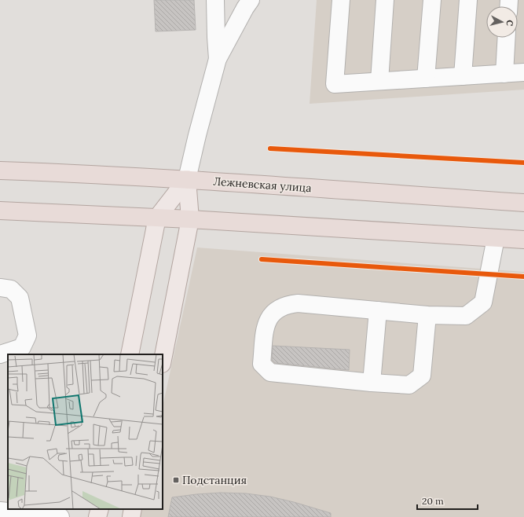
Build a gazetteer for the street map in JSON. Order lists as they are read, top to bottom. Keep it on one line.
{"streets":{"highway":["Лежневская улица"]},"places":{"transit":["Подстанция"]},"scale_bar":"20 m","north":"right"}
